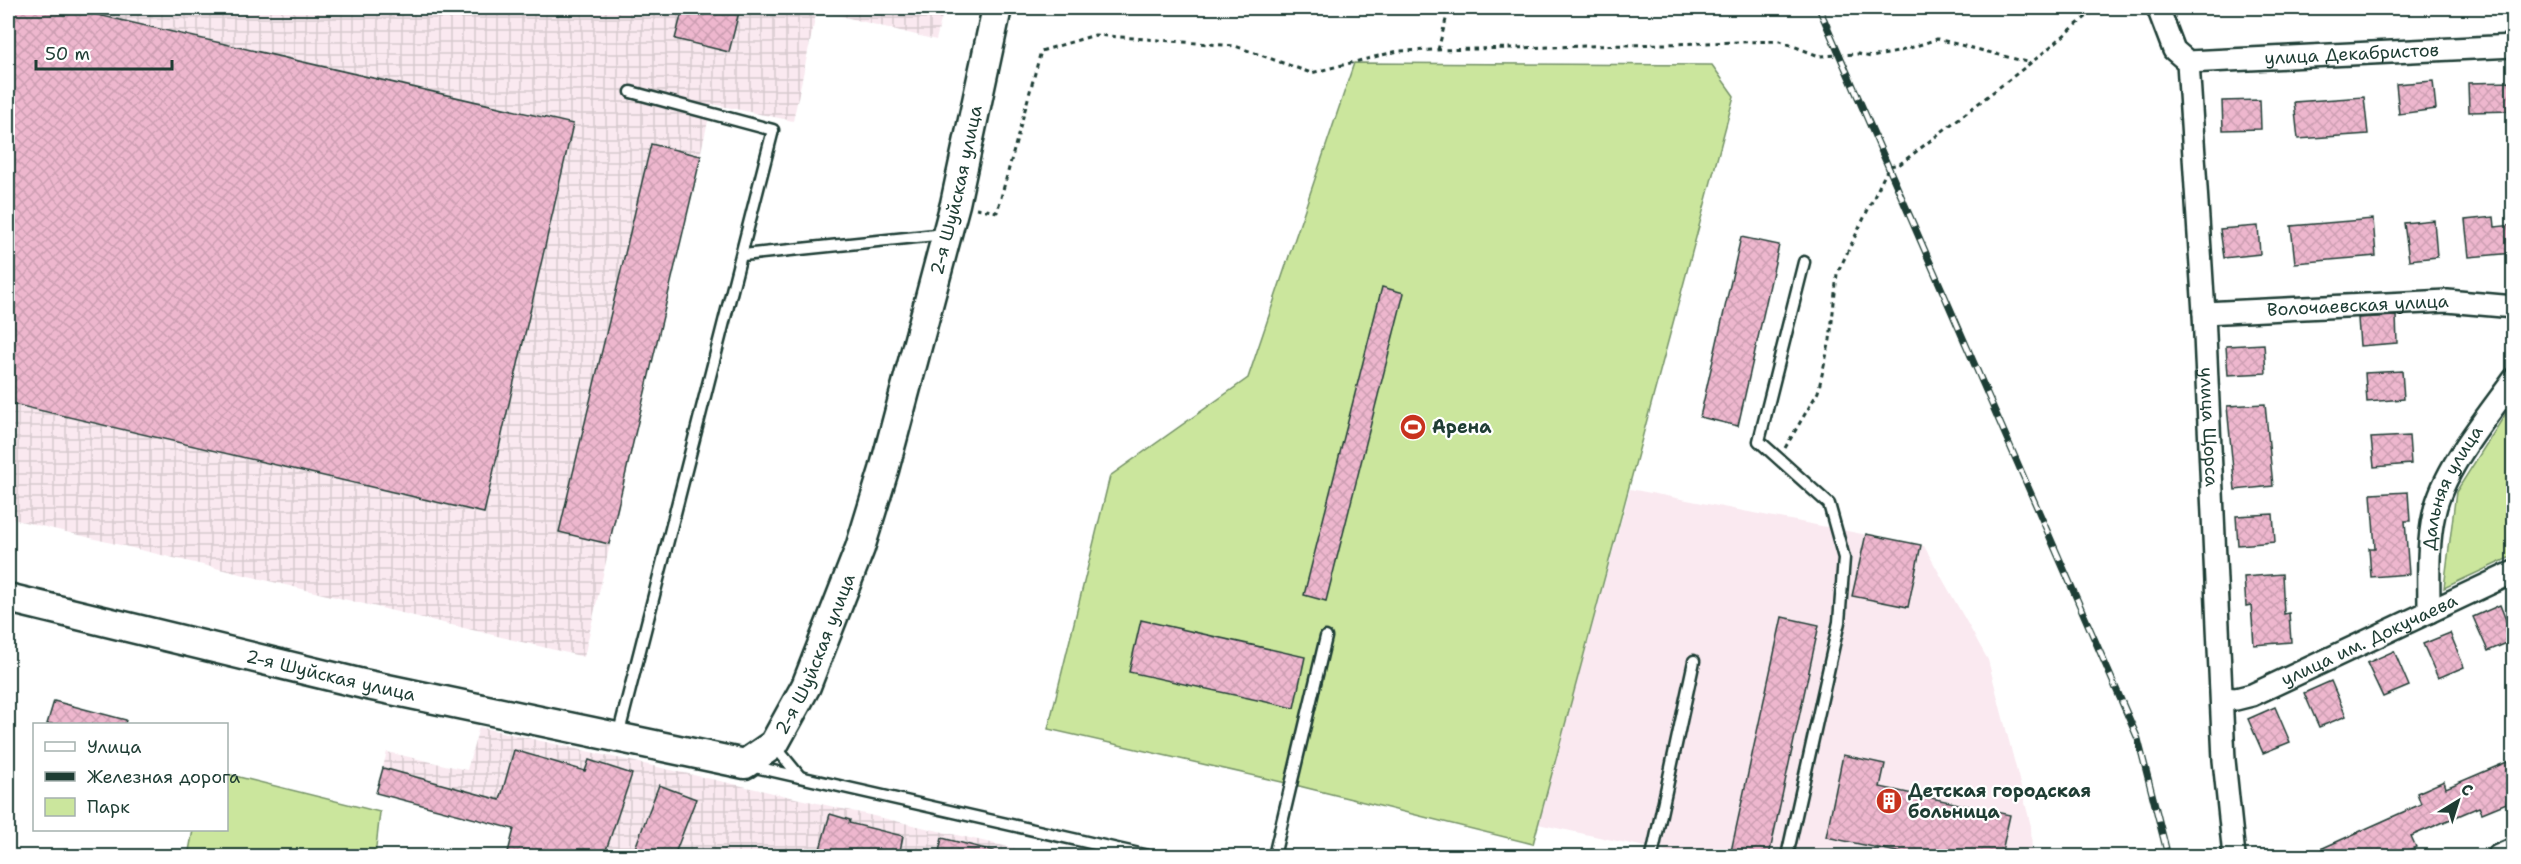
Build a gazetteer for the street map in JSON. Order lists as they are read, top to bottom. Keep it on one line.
{"streets":{"street":["улица Декабристов","2-я Шуйская улица","Волочаевская улица","улица Щорса","Дальняя улица","улица им. Докучаева"]},"crossings":[["улица Декабристов","улица Щорса"],["Волочаевская улица","улица Щорса"],["улица Щорса","улица им. Докучаева"],["Дальняя улица","улица им. Докучаева"]],"places":{"sports":["Арена"],"building":["Детская городская больница"]},"legend":["Улица","Железная дорога","Парк"],"scale_bar":"50 m","north":"top right"}
